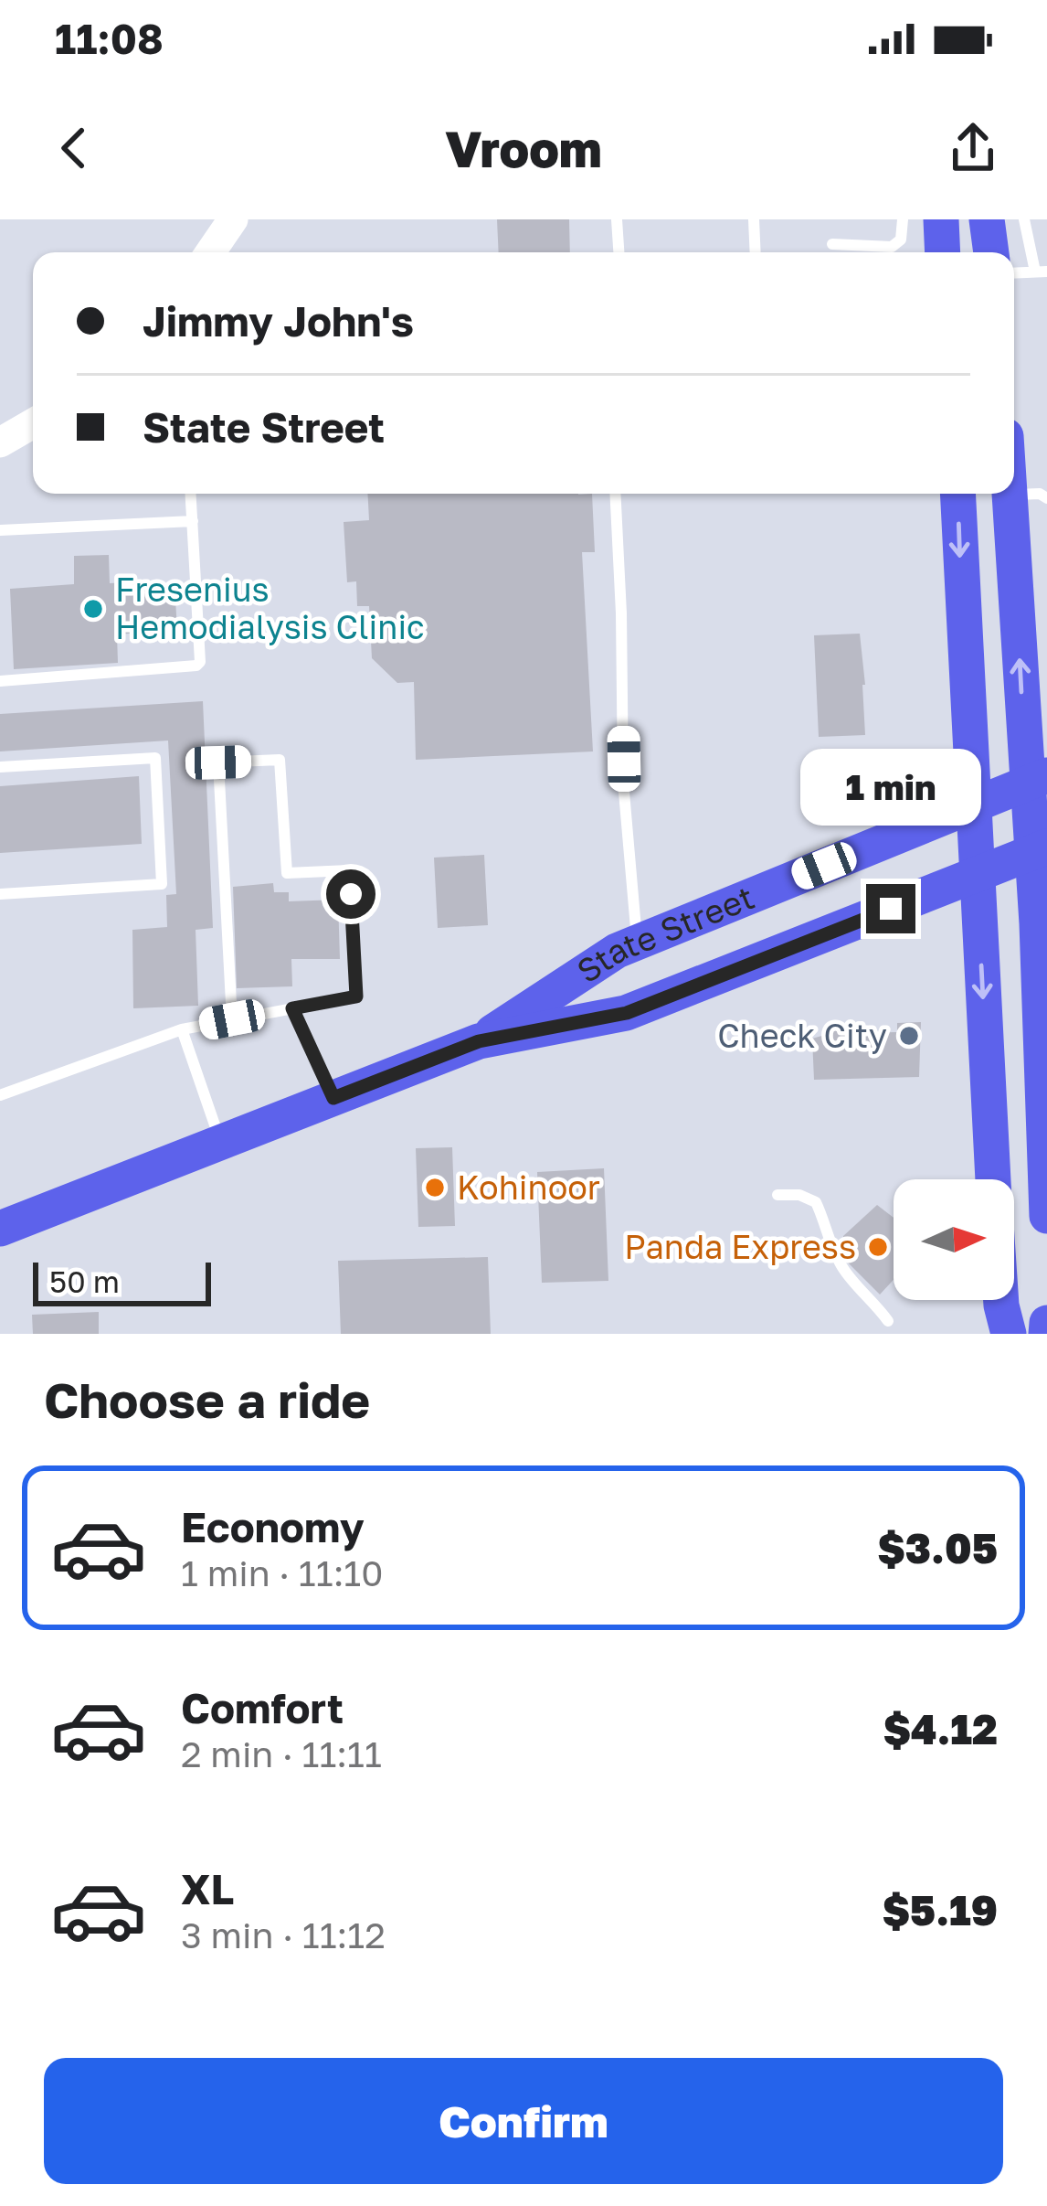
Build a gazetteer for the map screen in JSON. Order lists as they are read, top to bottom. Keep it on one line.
{"streets":{"main road":["State Street"]},"places":["Fresenius Hemodialysis Clinic","Check City","Kohinoor","Panda Express"],"scale_bar":"50 m","north":"right","page":{"status":"11:08","header":"Vroom","banner":["Jimmy John's","State Street"],"bubble":"1 min","scale":"50 m","heading":"Choose a ride","list":[{"name":"Economy","note":"1 min · 11:10","value":"$3.05"},{"name":"Comfort","note":"2 min · 11:11","value":"$4.12"},{"name":"XL","note":"3 min · 11:12","value":"$5.19"}],"buttons":"Confirm"}}
